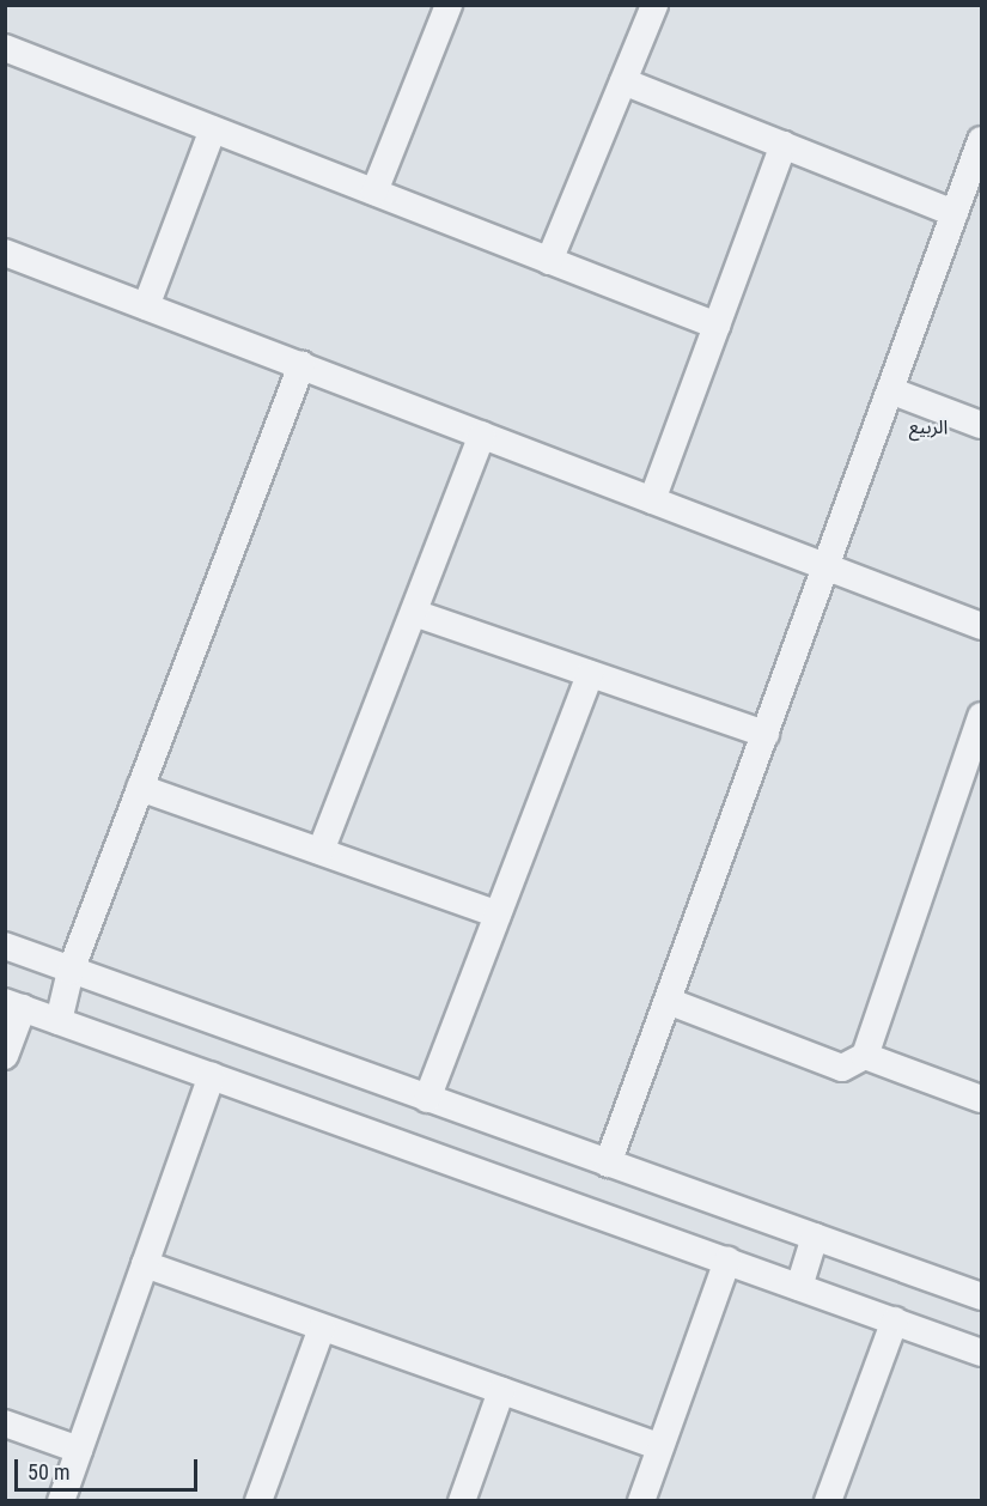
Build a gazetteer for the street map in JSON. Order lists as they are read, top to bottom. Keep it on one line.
{"districts":["الربيع"],"scale_bar":"50 m"}
